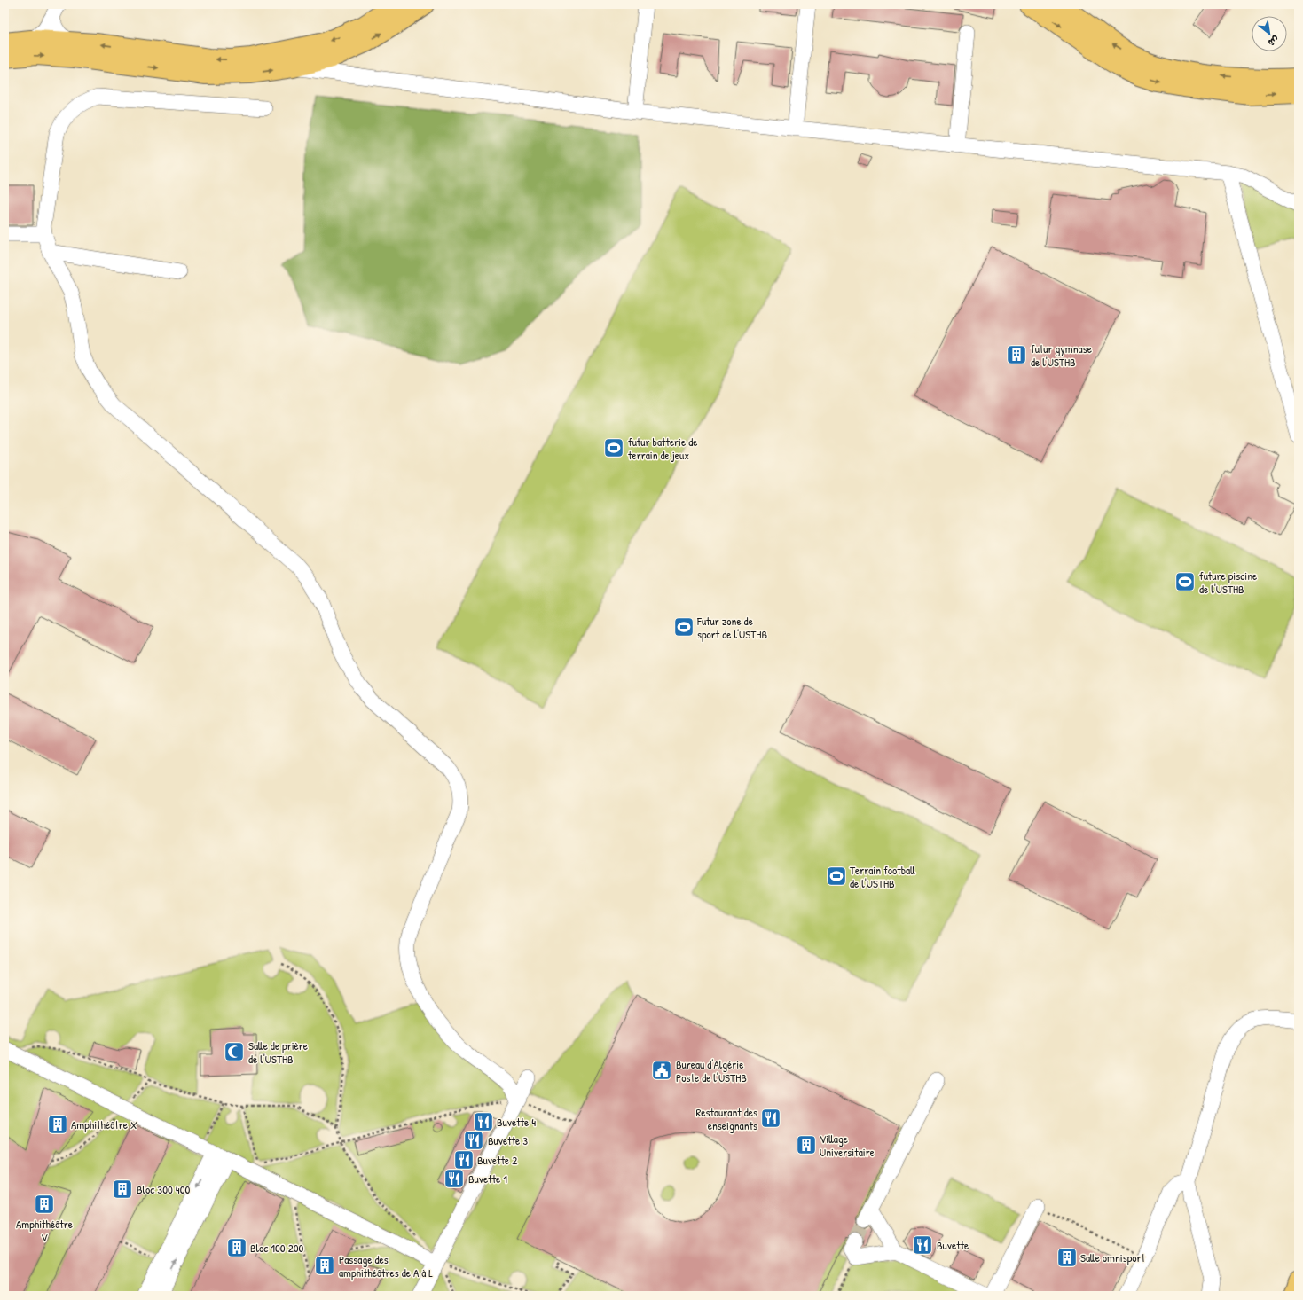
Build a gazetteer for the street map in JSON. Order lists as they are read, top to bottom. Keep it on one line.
{"places":{"building":["futur gymnase de l'USTHB","Amphithéâtre X","Village Universitaire","Bloc 300 400","Amphithéâtre V","Bloc 100 200","Salle omnisport","Passage des amphithéâtres de A à L"],"sports":["futur batterie de terrain de jeux","future piscine de l'USTHB","Futur zone de sport de l'USTHB","Terrain football de l'USTHB"],"mosque":["Salle de prière de l'USTHB"],"public building":["Bureau d'Algérie Poste de l'USTHB"],"restaurant":["Restaurant des enseignants","Buvette 4","Buvette 3","Buvette 2","Buvette 1","Buvette"]},"north":"bottom right"}
